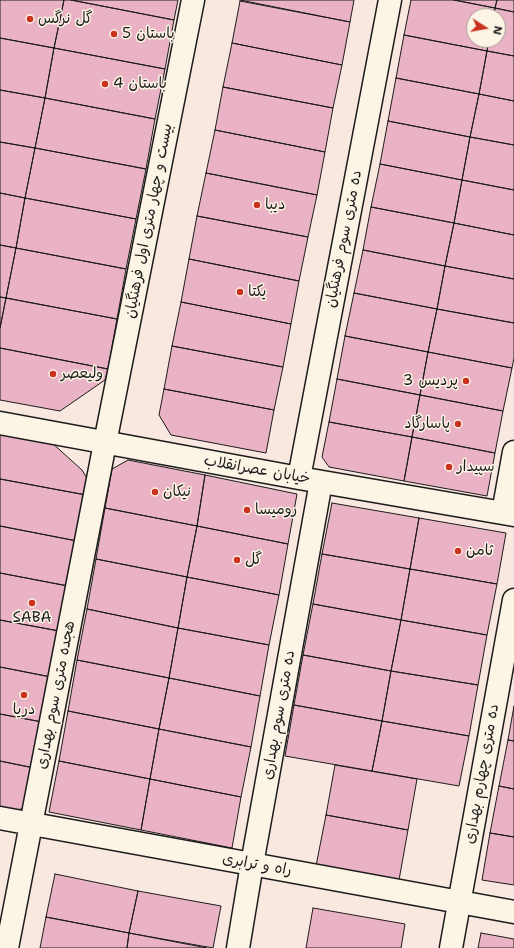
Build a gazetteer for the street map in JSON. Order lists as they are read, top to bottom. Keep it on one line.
{"streets":{"street":["بیست و چهار متری اول فرهنگیان","ده متری سوم فرهنگیان","خیابان عصرانقلاب","هجده متری سوم بهداری","ده متری سوم بهداری","ده متری چهارم بهداری","راه و ترابری"]},"crossings":[["بیست و چهار متری اول فرهنگیان","خیابان عصرانقلاب"],["بیست و چهار متری اول فرهنگیان","هجده متری سوم بهداری"],["ده متری سوم فرهنگیان","خیابان عصرانقلاب"],["خیابان عصرانقلاب","هجده متری سوم بهداری"],["خیابان عصرانقلاب","ده متری سوم بهداری"],["هجده متری سوم بهداری","راه و ترابری"],["ده متری سوم بهداری","راه و ترابری"],["ده متری چهارم بهداری","راه و ترابری"]],"places":["گل نرگس","باستان 5","باستان 4","دیبا","یکتا","ولیعصر","پردیس 3","پاسارگاد","سپیدار","نیکان","رومیسا","ثامن","گل","SABA","دریا"],"north":"right"}
